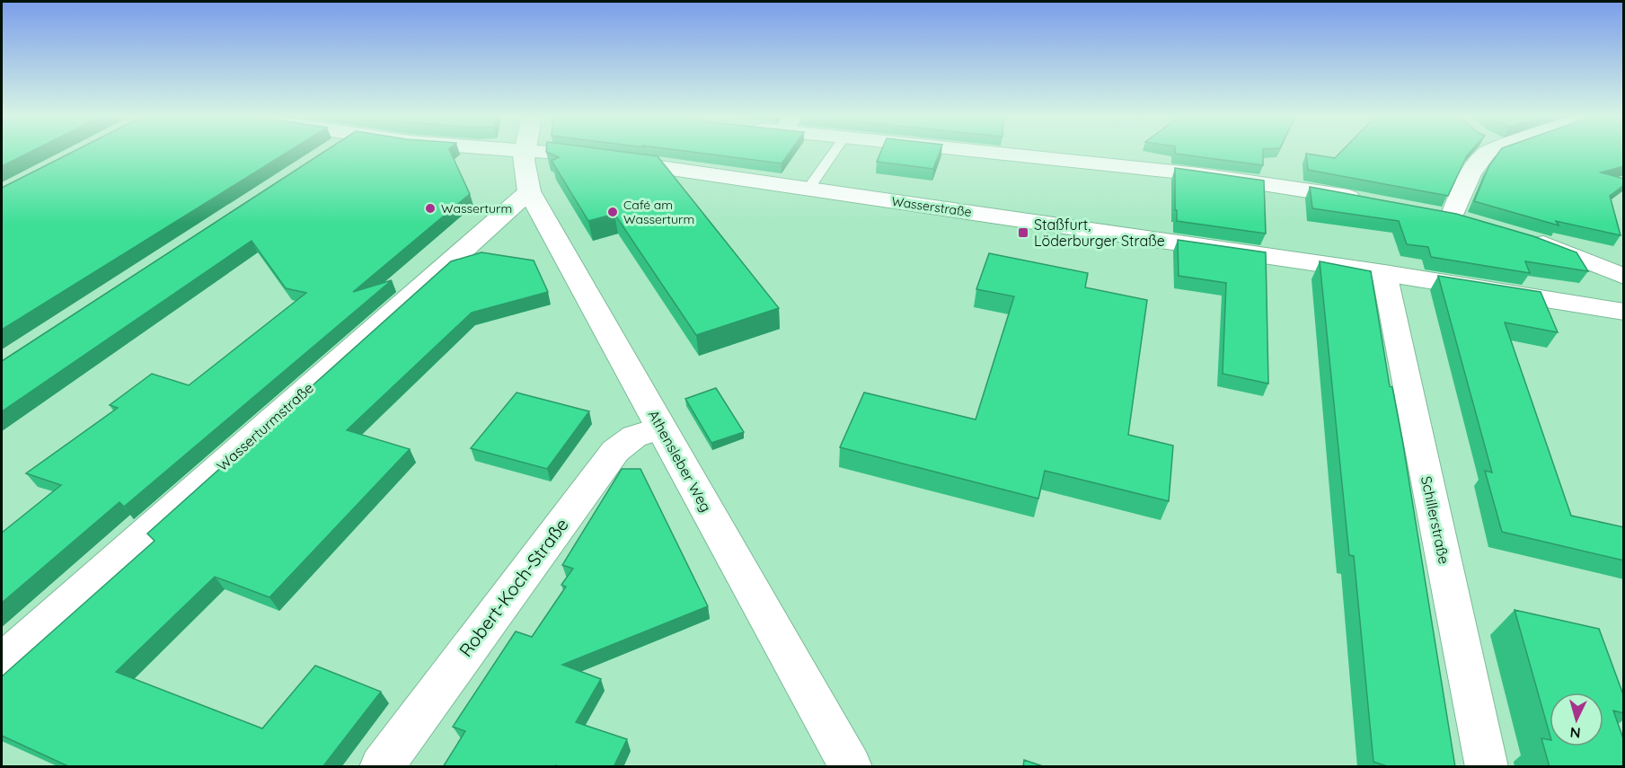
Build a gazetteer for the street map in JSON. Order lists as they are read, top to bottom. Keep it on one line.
{"streets":{"street":["Wasserstraße","Wasserturmstraße","Athensleber Weg","Schillerstraße","Robert-Koch-Straße"]},"crossings":[["Wasserstraße","Schillerstraße"],["Wasserturmstraße","Athensleber Weg"],["Athensleber Weg","Robert-Koch-Straße"]],"places":{"other":["Wasserturm","Café am Wasserturm"],"transit":["Staßfurt, Löderburger Straße"]},"north":"bottom"}
